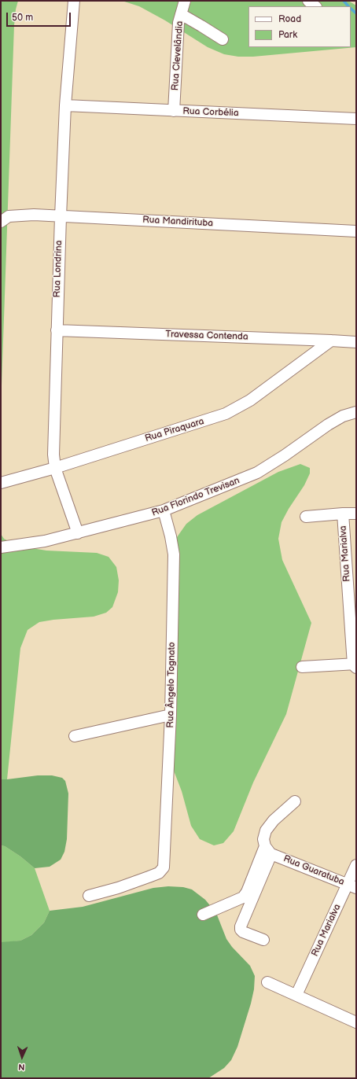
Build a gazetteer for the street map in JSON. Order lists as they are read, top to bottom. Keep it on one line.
{"streets":{"street":["Rua Clevelândia","Rua Corbélia","Rua Mandirituba","Rua Londrina","Travessa Contenda","Rua Piraquara","Rua Florindo Trevisan","Rua Marialva","Rua Ângelo Tognato","Rua Guaratuba"]},"crossings":[["Rua Clevelândia","Rua Corbélia"],["Rua Corbélia","Rua Londrina"],["Rua Mandirituba","Rua Londrina"],["Rua Londrina","Travessa Contenda"],["Rua Londrina","Rua Piraquara"],["Rua Londrina","Rua Florindo Trevisan"],["Travessa Contenda","Rua Piraquara"],["Rua Florindo Trevisan","Rua Ângelo Tognato"],["Rua Marialva","Rua Guaratuba"]],"legend":["Road","Park"],"scale_bar":"50 m","north":"bottom"}
